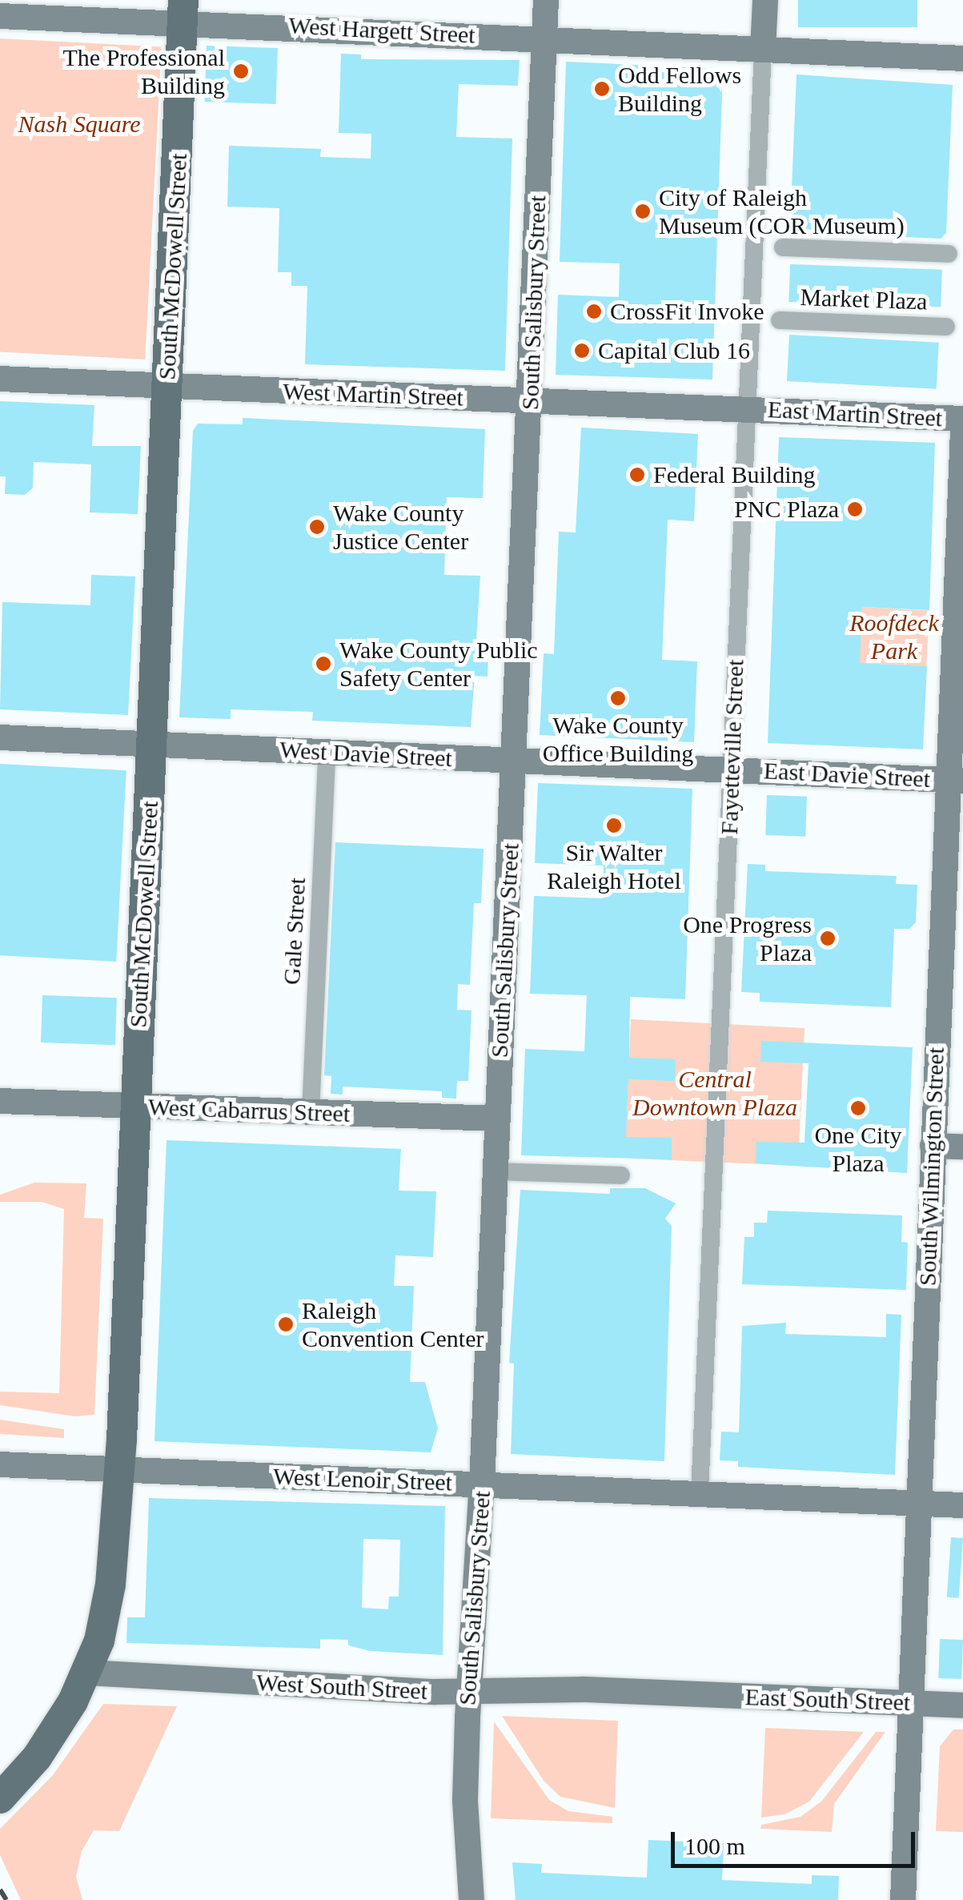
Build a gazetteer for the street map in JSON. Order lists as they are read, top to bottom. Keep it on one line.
{"streets":{"main road":["South McDowell Street"],"street":["West Hargett Street","Market Plaza","South Salisbury Street","West Martin Street","East Martin Street","Fayetteville Street","West Davie Street","East Davie Street","Gale Street","West Cabarrus Street","South Wilmington Street","West Lenoir Street","West South Street","East South Street"]},"crossings":[["West Hargett Street","South McDowell Street"],["West Hargett Street","South Salisbury Street"],["West Hargett Street","Fayetteville Street"],["South McDowell Street","West Martin Street"],["South McDowell Street","West Davie Street"],["South McDowell Street","West Cabarrus Street"],["South McDowell Street","West Lenoir Street"],["South McDowell Street","West South Street"],["South Salisbury Street","West Martin Street"],["South Salisbury Street","West Davie Street"],["South Salisbury Street","West Cabarrus Street"],["South Salisbury Street","West Lenoir Street"],["South Salisbury Street","West South Street"],["West Martin Street","East Martin Street"],["West Martin Street","Fayetteville Street"],["East Martin Street","Fayetteville Street"],["Fayetteville Street","West Davie Street"],["Fayetteville Street","East Davie Street"],["Fayetteville Street","West Lenoir Street"],["West Davie Street","East Davie Street"],["West Davie Street","Gale Street"],["East Davie Street","South Wilmington Street"],["Gale Street","West Cabarrus Street"],["South Wilmington Street","West Lenoir Street"],["South Wilmington Street","East South Street"],["West South Street","East South Street"]],"parks":["Nash Square","Roofdeck Park","Central Downtown Plaza"],"places":["The Professional Building","Odd Fellows Building","City of Raleigh Museum (COR Museum)","CrossFit Invoke","Capital Club 16","Federal Building","PNC Plaza","Wake County Justice Center","Wake County Public Safety Center","Wake County Office Building","Sir Walter Raleigh Hotel","One Progress Plaza","One City Plaza","Raleigh Convention Center"],"scale_bar":"100 m"}
